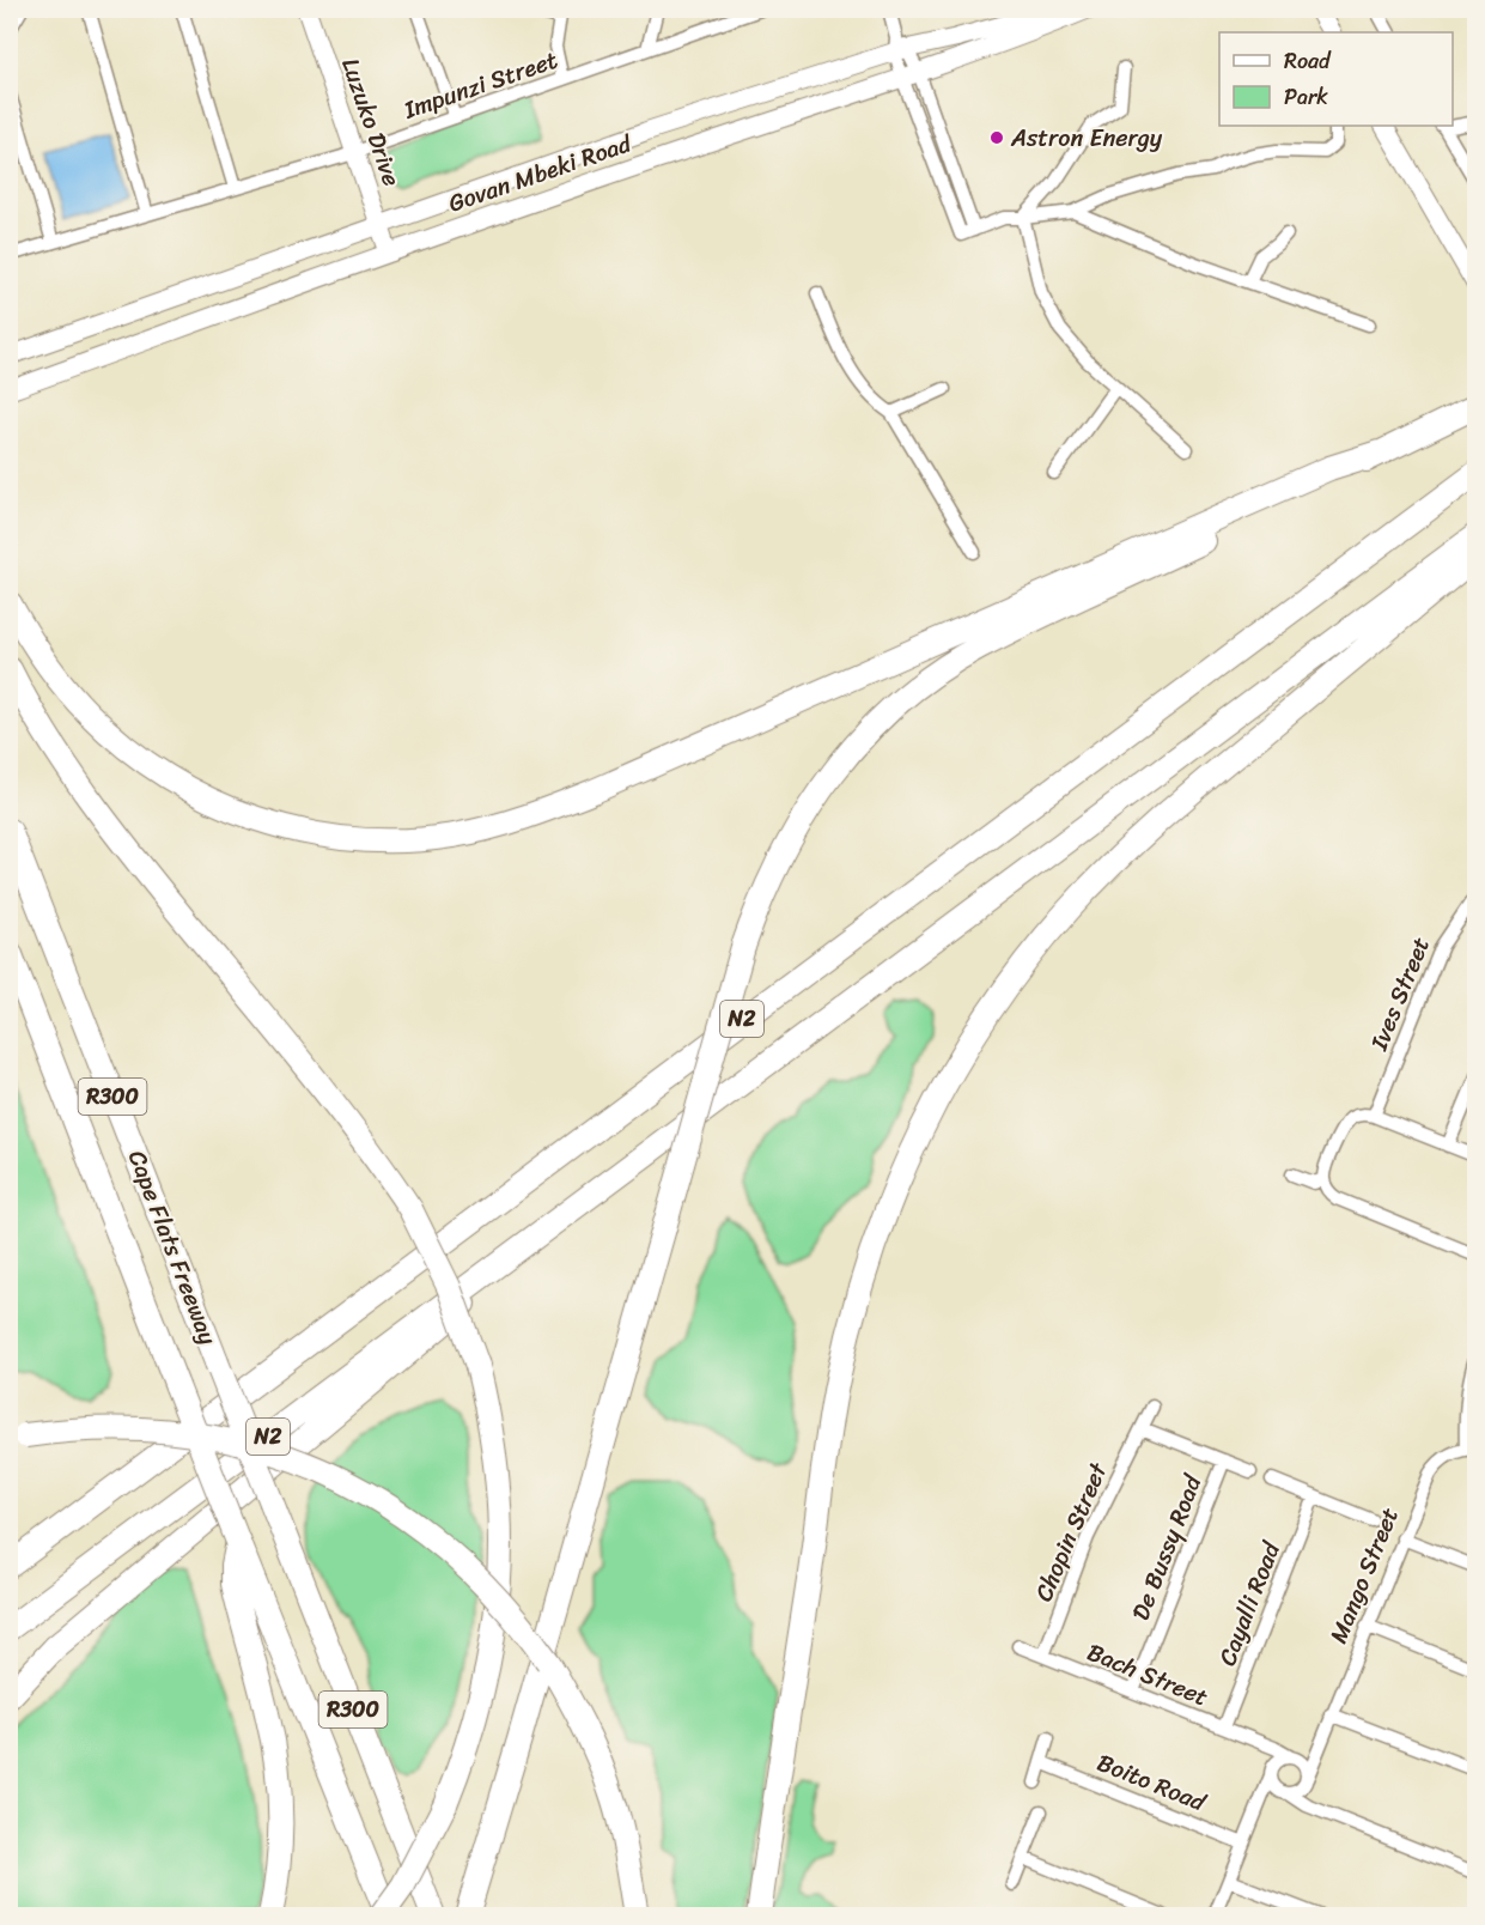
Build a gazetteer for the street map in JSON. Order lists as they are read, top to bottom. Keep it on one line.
{"streets":{"highway":["N2","R300","Cape Flats Freeway"],"main road":["Luzuko Drive","Govan Mbeki Road"],"street":["Impunzi Street","Ives Street","Chopin Street","De Bussy Road","Mango Street","Cayalli Road","Bach Street","Boito Road"]},"crossings":[["Impunzi Street","Luzuko Drive"],["Luzuko Drive","Govan Mbeki Road"],["R300","Cape Flats Freeway"],["Chopin Street","Bach Street"],["De Bussy Road","Bach Street"],["Mango Street","Bach Street"],["Cayalli Road","Bach Street"]],"places":["Astron Energy"],"legend":["Road","Park"]}
